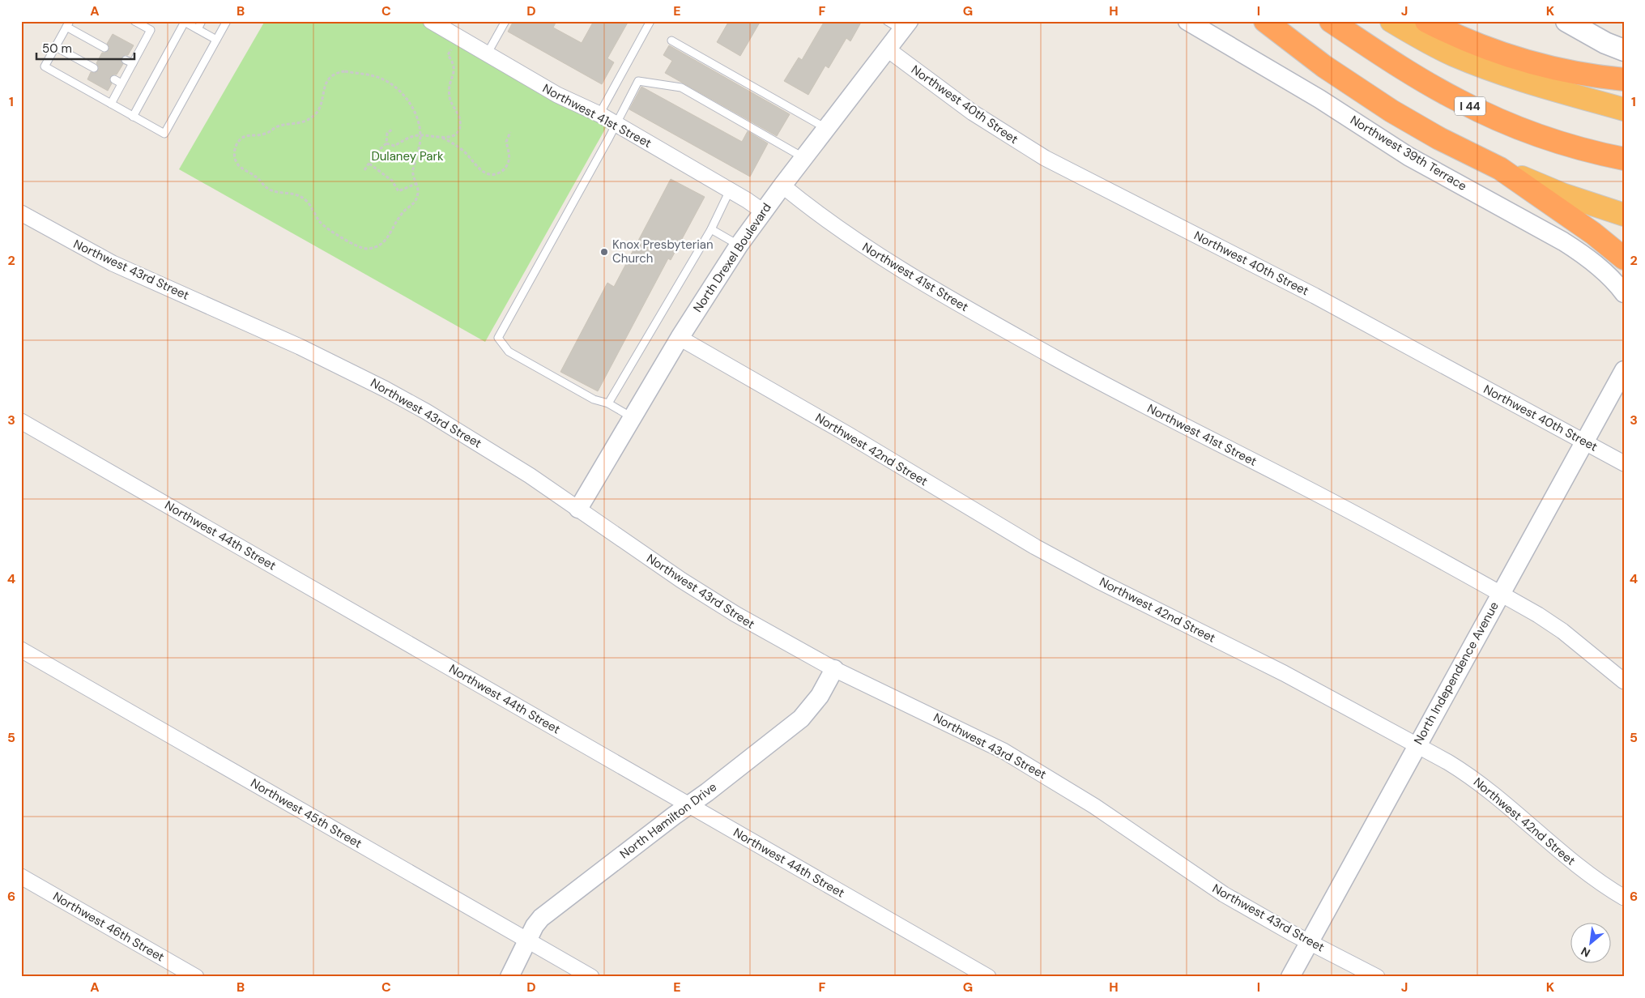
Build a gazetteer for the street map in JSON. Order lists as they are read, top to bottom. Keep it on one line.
{"streets":{"highway":["I 44"],"street":["Northwest 40th Street","Northwest 41st Street","Northwest 39th Terrace","North Drexel Boulevard","Northwest 43rd Street","Northwest 42nd Street","Northwest 44th Street","North Independence Avenue","Northwest 45th Street","North Hamilton Drive","Northwest 46th Street"]},"crossings":[["Northwest 40th Street","North Drexel Boulevard"],["Northwest 40th Street","North Independence Avenue"],["Northwest 41st Street","North Drexel Boulevard"],["Northwest 41st Street","North Independence Avenue"],["North Drexel Boulevard","Northwest 43rd Street"],["North Drexel Boulevard","Northwest 42nd Street"],["Northwest 43rd Street","North Independence Avenue"],["Northwest 43rd Street","North Hamilton Drive"],["Northwest 42nd Street","North Independence Avenue"],["Northwest 44th Street","North Hamilton Drive"],["Northwest 45th Street","North Hamilton Drive"]],"parks":["Dulaney Park"],"places":["Knox Presbyterian Church"],"scale_bar":"50 m","north":"bottom left","grid":{"columns":["A","B","C","D","E","F","G","H","I","J","K"],"rows":["1","2","3","4","5","6"]}}
